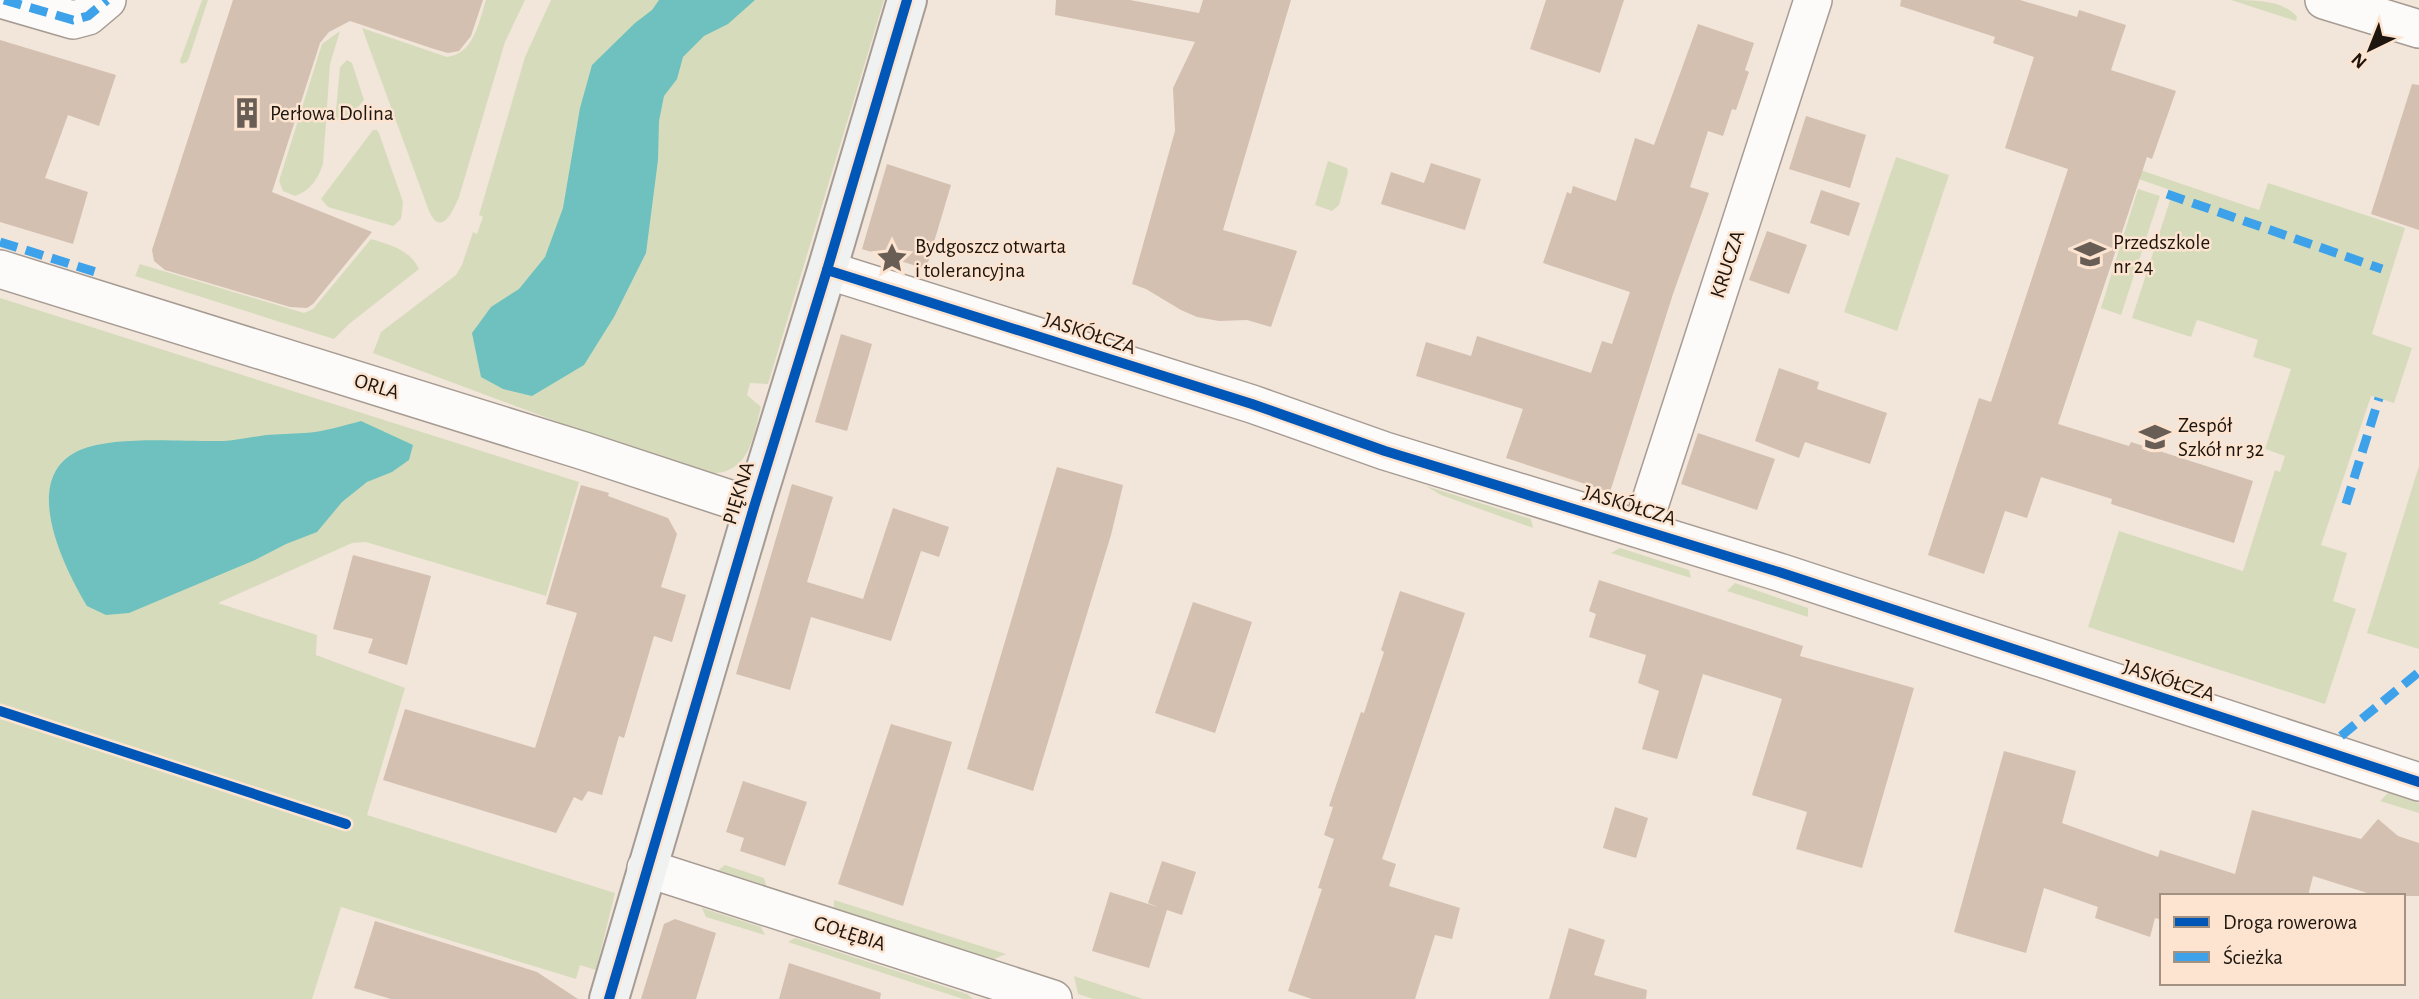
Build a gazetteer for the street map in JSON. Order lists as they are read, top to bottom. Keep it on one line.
{"streets":{"street":["KRUCZA","JASKÓŁCZA","ORLA","PIĘKNA","GOŁĘBIA"]},"crossings":[["KRUCZA","JASKÓŁCZA"],["JASKÓŁCZA","PIĘKNA"],["ORLA","PIĘKNA"],["PIĘKNA","GOŁĘBIA"]],"places":{"building":["Perłowa Dolina"],"school or university":["Przedszkole nr 24","Zespół Szkół nr 32"],"place":["Bydgoszcz otwarta i tolerancyjna"]},"legend":["Droga rowerowa","Ścieżka"],"north":"bottom left"}
